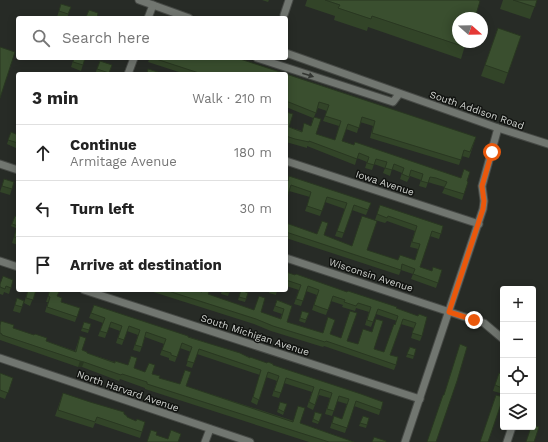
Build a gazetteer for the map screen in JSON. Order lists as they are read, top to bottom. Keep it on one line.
{"streets":{"street":["South Addison Road","Iowa Avenue","Wisconsin Avenue","South Michigan Avenue","North Harvard Avenue"]},"north":"right","page":{"search":"Search here","heading":["3 min","Walk · 210 m"],"list":[["Continue","Armitage Avenue","180 m"],["Turn left","30 m"],"Arrive at destination"],"map_buttons":["+","−"]}}
